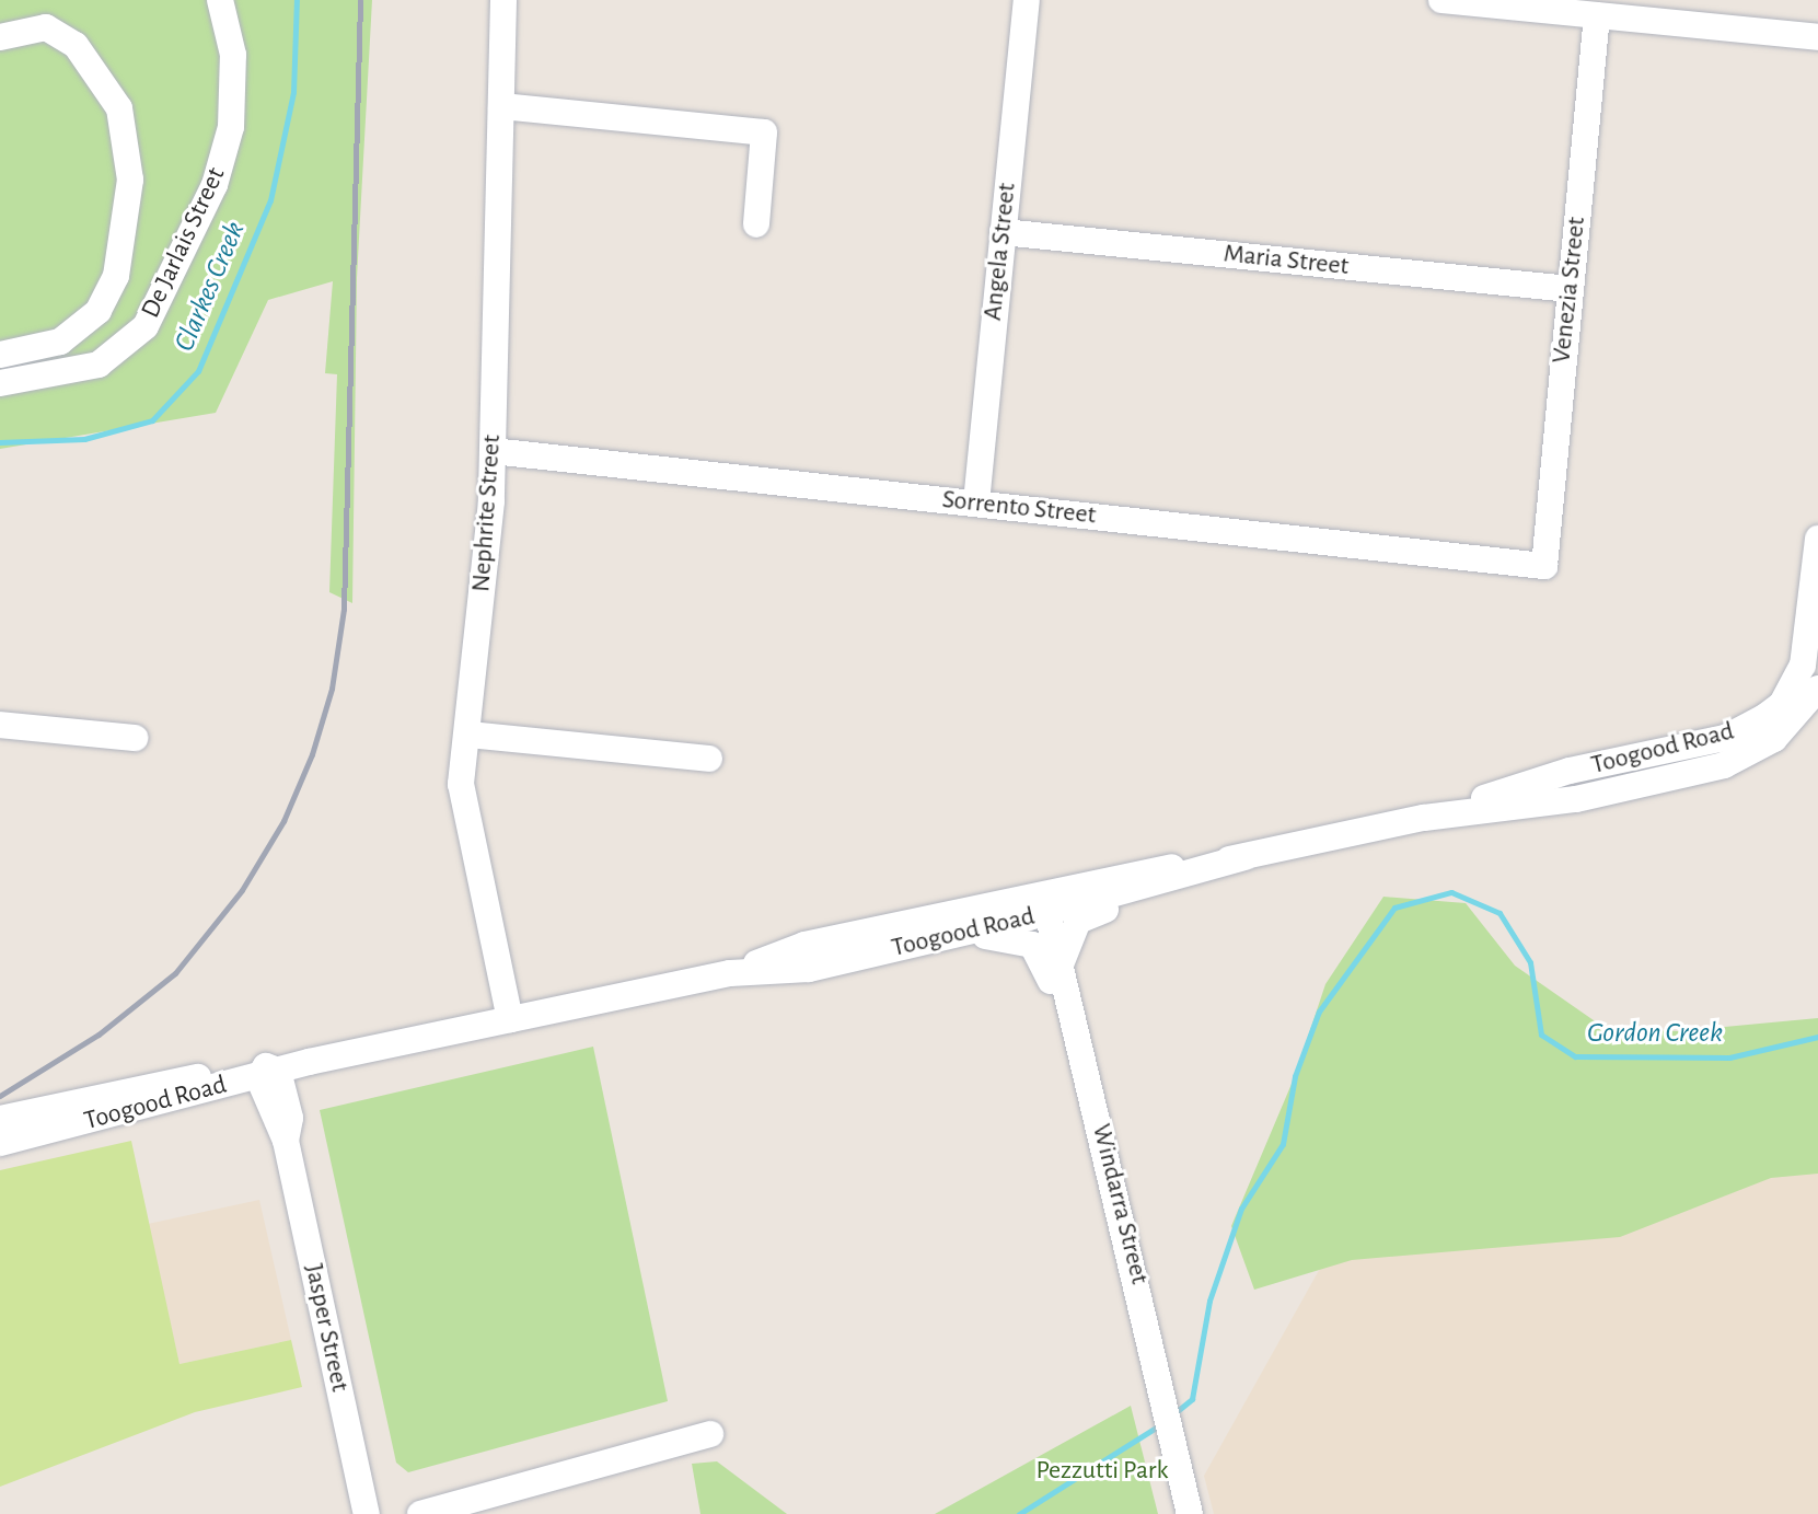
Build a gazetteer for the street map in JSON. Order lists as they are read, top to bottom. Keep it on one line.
{"streets":{"street":["De Jarlais Street","Angela Street","Maria Street","Venezia Street","Sorrento Street","Nephrite Street","Toogood Road","Windarra Street","Jasper Street"]},"crossings":[["Angela Street","Maria Street"],["Angela Street","Sorrento Street"],["Maria Street","Venezia Street"],["Venezia Street","Sorrento Street"],["Sorrento Street","Nephrite Street"],["Nephrite Street","Toogood Road"],["Toogood Road","Windarra Street"],["Toogood Road","Jasper Street"]],"water":["Clarkes Creek","Gordon Creek"],"parks":["Pezzutti Park"]}
